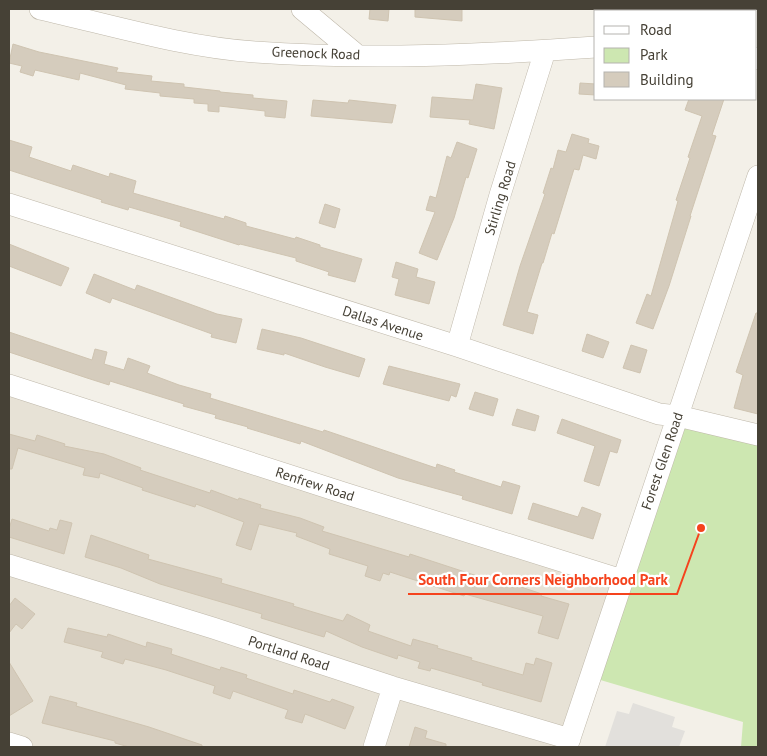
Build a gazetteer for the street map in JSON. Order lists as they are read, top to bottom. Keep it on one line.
{"streets":{"street":["Greenock Road","Stirling Road","Dallas Avenue","Forest Glen Road","Renfrew Road","Portland Road"]},"crossings":[["Greenock Road","Stirling Road"],["Stirling Road","Dallas Avenue"],["Dallas Avenue","Forest Glen Road"],["Forest Glen Road","Renfrew Road"],["Forest Glen Road","Portland Road"]],"places":["South Four Corners Neighborhood Park"],"legend":["Road","Park","Building"]}
